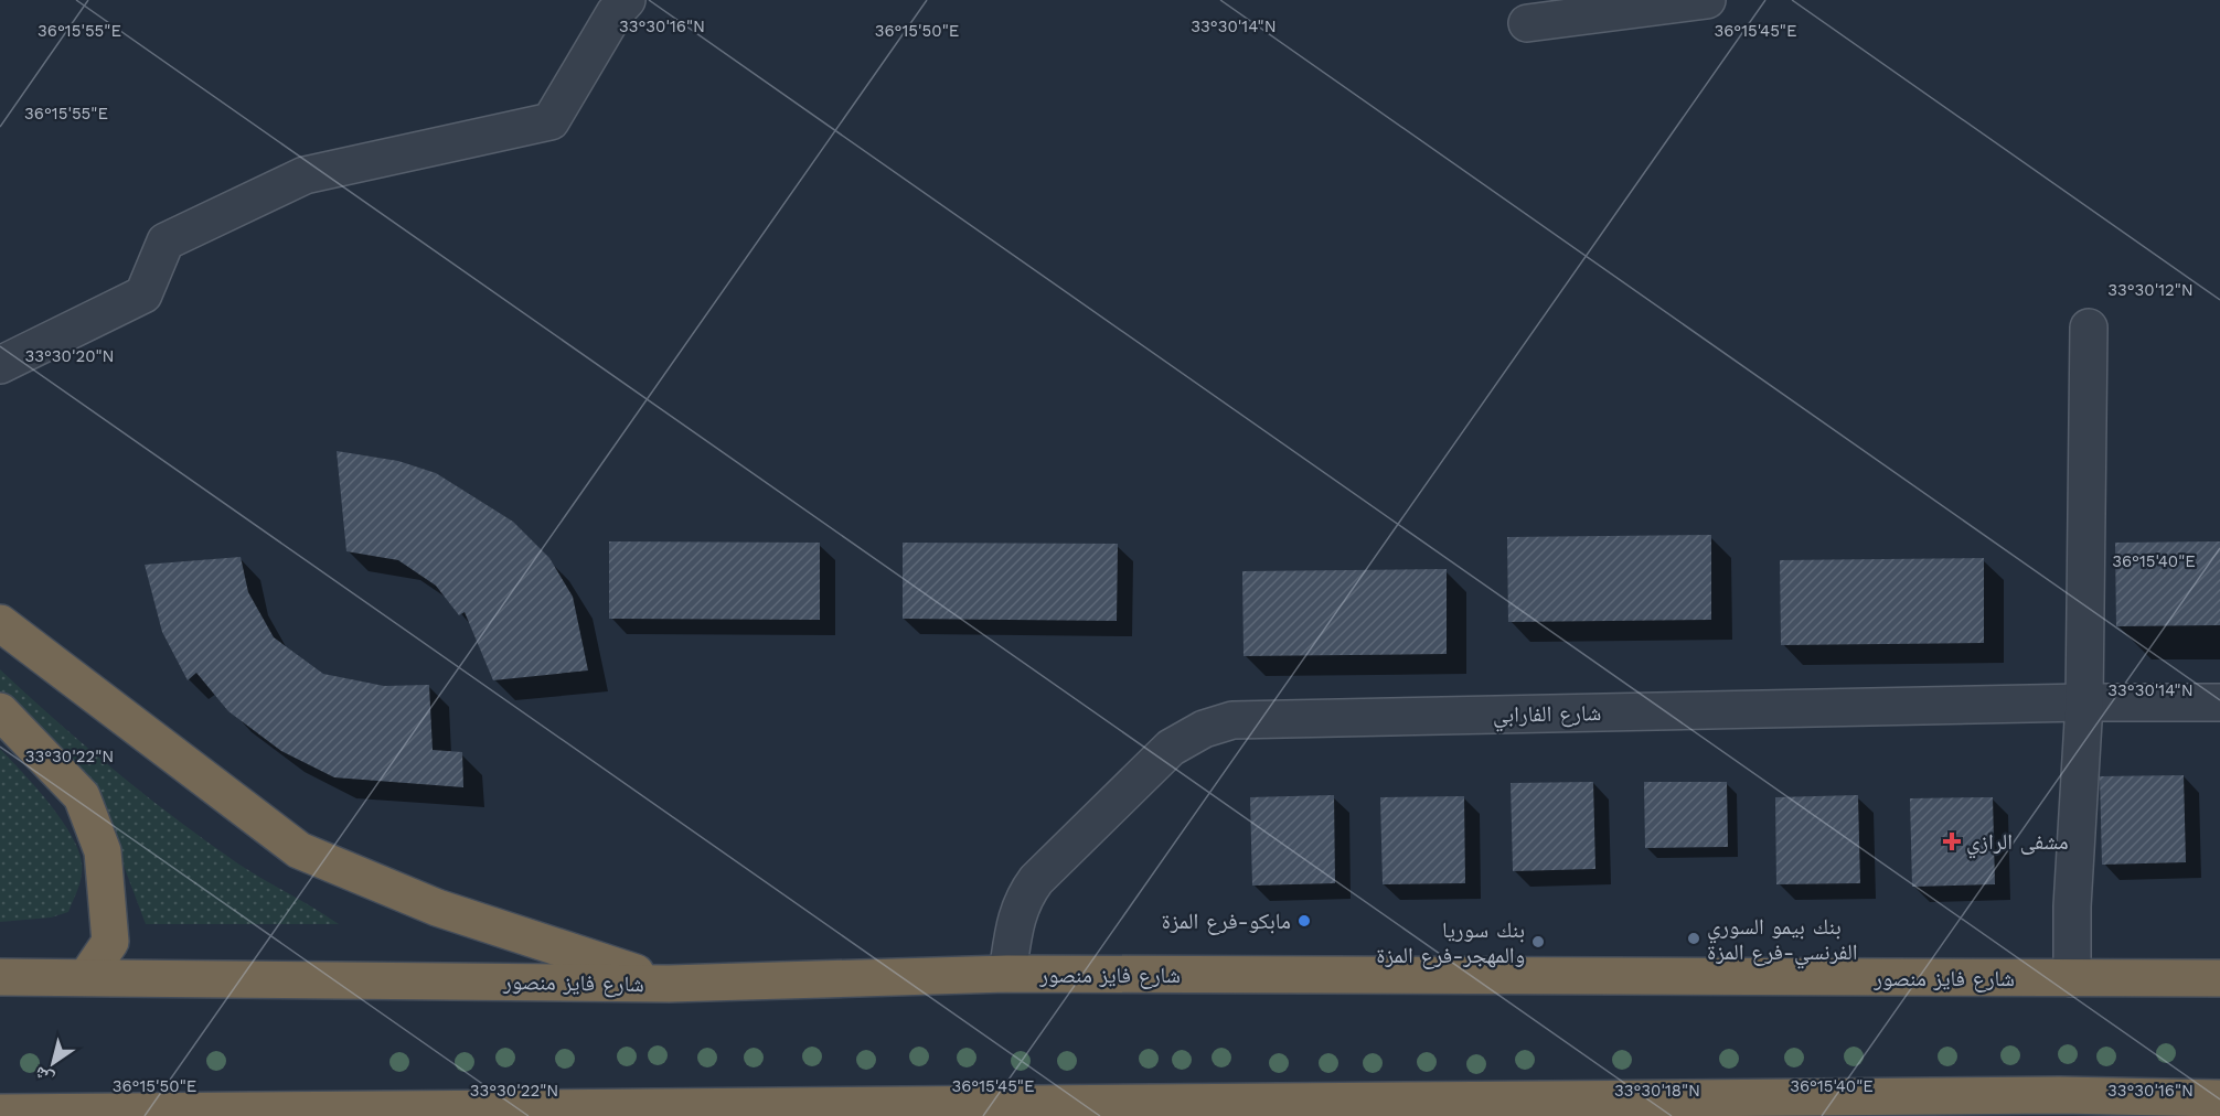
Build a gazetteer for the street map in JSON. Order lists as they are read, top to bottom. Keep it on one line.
{"streets":{"highway":["شارع فايز منصور"],"street":["شارع الفارابي"]},"crossings":[["شارع الفارابي","شارع فايز منصور"]],"places":{"health":["مشفى الرازي"],"other":["مابكو-فرع المزة","بنك بيمو السوري الفرنسي-فرع المزة","بنك سوريا والمهجر-فرع المزة"]},"north":"bottom left","coordinates":["33°30'14\"N","33°30'16\"N","36°15'55\"E","36°15'50\"E","36°15'45\"E","33°30'12\"N","33°30'20\"N","36°15'40\"E","33°30'22\"N","33°30'18\"N"]}
